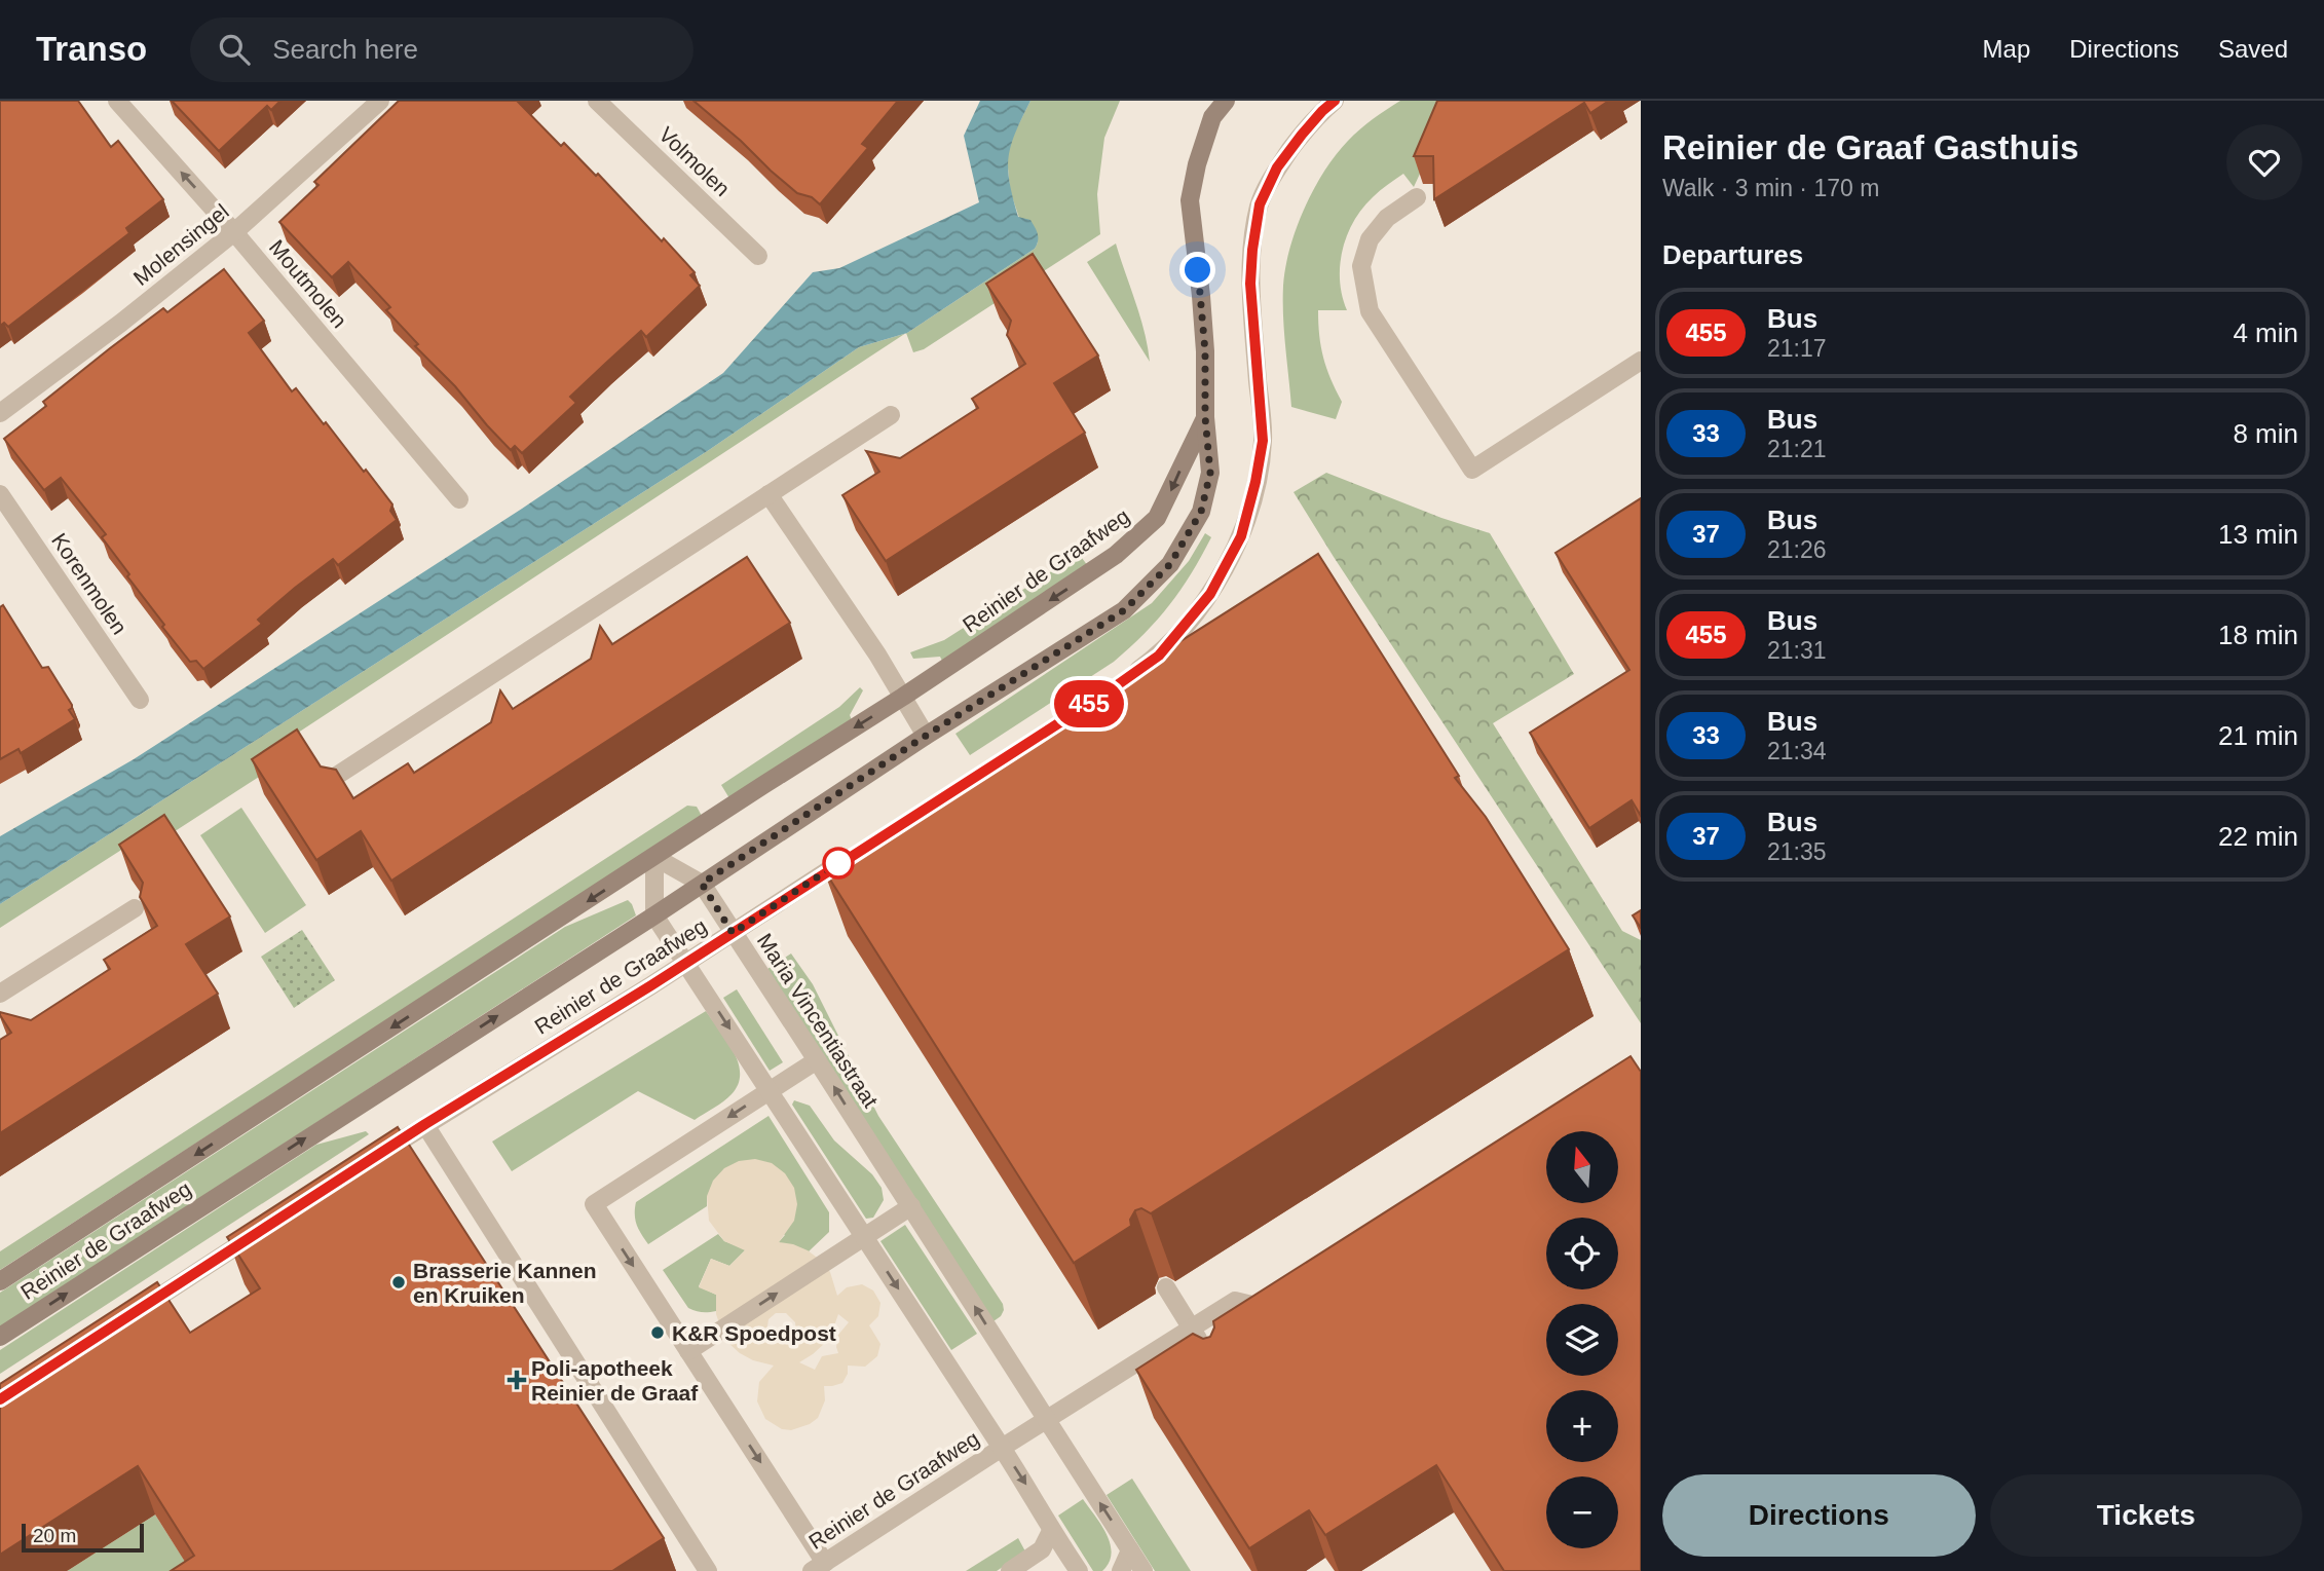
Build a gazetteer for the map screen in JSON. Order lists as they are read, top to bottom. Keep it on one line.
{"streets":{"main road":["Reinier de Graafweg"],"street":["Volmolen","Molensingel","Moutmolen","Korenmolen","Maria Vincentiastraat"]},"crossings":[["Molensingel","Moutmolen"],["Reinier de Graafweg","Maria Vincentiastraat"]],"places":{"other":["Brasserie Kannen en Kruiken","K&R Spoedpost"],"health":["Poli-apotheek Reinier de Graaf"]},"lines":["bus line 455"],"scale_bar":"20 m","north":"top","page":{"header":"Transo","search":"Search here","nav":["Map","Directions","Saved"],"on_map":"455","heading":[["Reinier de Graaf Gasthuis","Walk · 3 min · 170 m"],"Departures"],"list":[{"mark":"455","name":"Bus","note":"21:17","value":"4 min"},{"mark":"33","name":"Bus","note":"21:21","value":"8 min"},{"mark":"37","name":"Bus","note":"21:26","value":"13 min"},{"mark":"455","name":"Bus","note":"21:31","value":"18 min"},{"mark":"33","name":"Bus","note":"21:34","value":"21 min"},{"mark":"37","name":"Bus","note":"21:35","value":"22 min"}],"map_buttons":["+","−"],"buttons":["Directions","Tickets"],"scale":"20 m"}}
